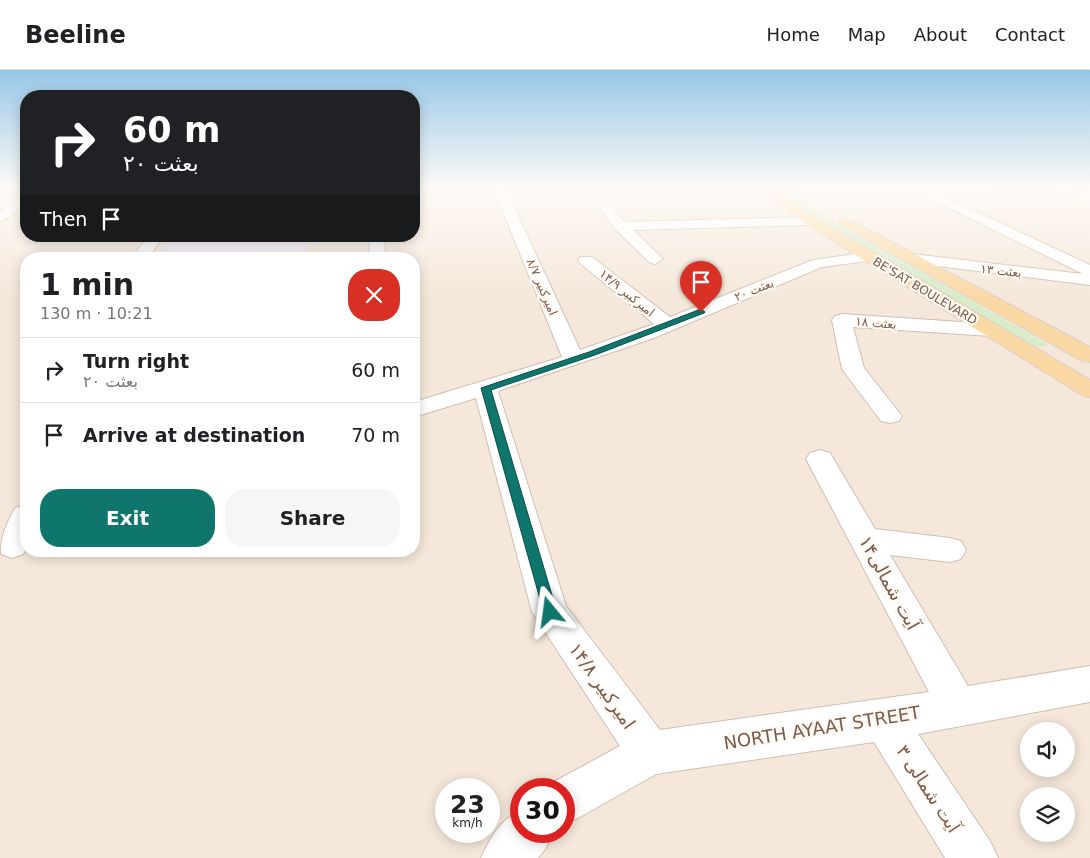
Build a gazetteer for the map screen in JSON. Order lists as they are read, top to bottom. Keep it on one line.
{"streets":{"main road":["BE'SAT BOULEVARD"],"street":["بعثت ۱۳","امیرکبیر ۸/۷","بعثت ۲۰","امیرکبیر ۱۴/۹","بعثت ۱۸","آیت شمالی۱۴","امیرکبیر ۱۴/۸","NORTH AYAAT STREET","آیت شمالی ۳"]},"crossings":[["بعثت ۱۳","BE'SAT BOULEVARD"],["امیرکبیر ۸/۷","بعثت ۲۰"],["بعثت ۲۰","BE'SAT BOULEVARD"],["بعثت ۲۰","امیرکبیر ۱۴/۹"],["بعثت ۲۰","امیرکبیر ۱۴/۸"],["BE'SAT BOULEVARD","بعثت ۱۸"],["آیت شمالی۱۴","NORTH AYAAT STREET"],["امیرکبیر ۱۴/۸","NORTH AYAAT STREET"],["NORTH AYAAT STREET","آیت شمالی ۳"]],"page":{"header":"Beeline","nav":["Home","Map","About","Contact"],"turn":["60 m","بعثت ۲۰"],"then":"Then","heading":["1 min","130 m · 10:21"],"list":[{"name":"Turn right","note":"بعثت ۲۰","value":"60 m"},{"name":"Arrive at destination","value":"70 m"}],"buttons":["Exit","Share"],"speed":"23 km/h","limit":"30"}}
